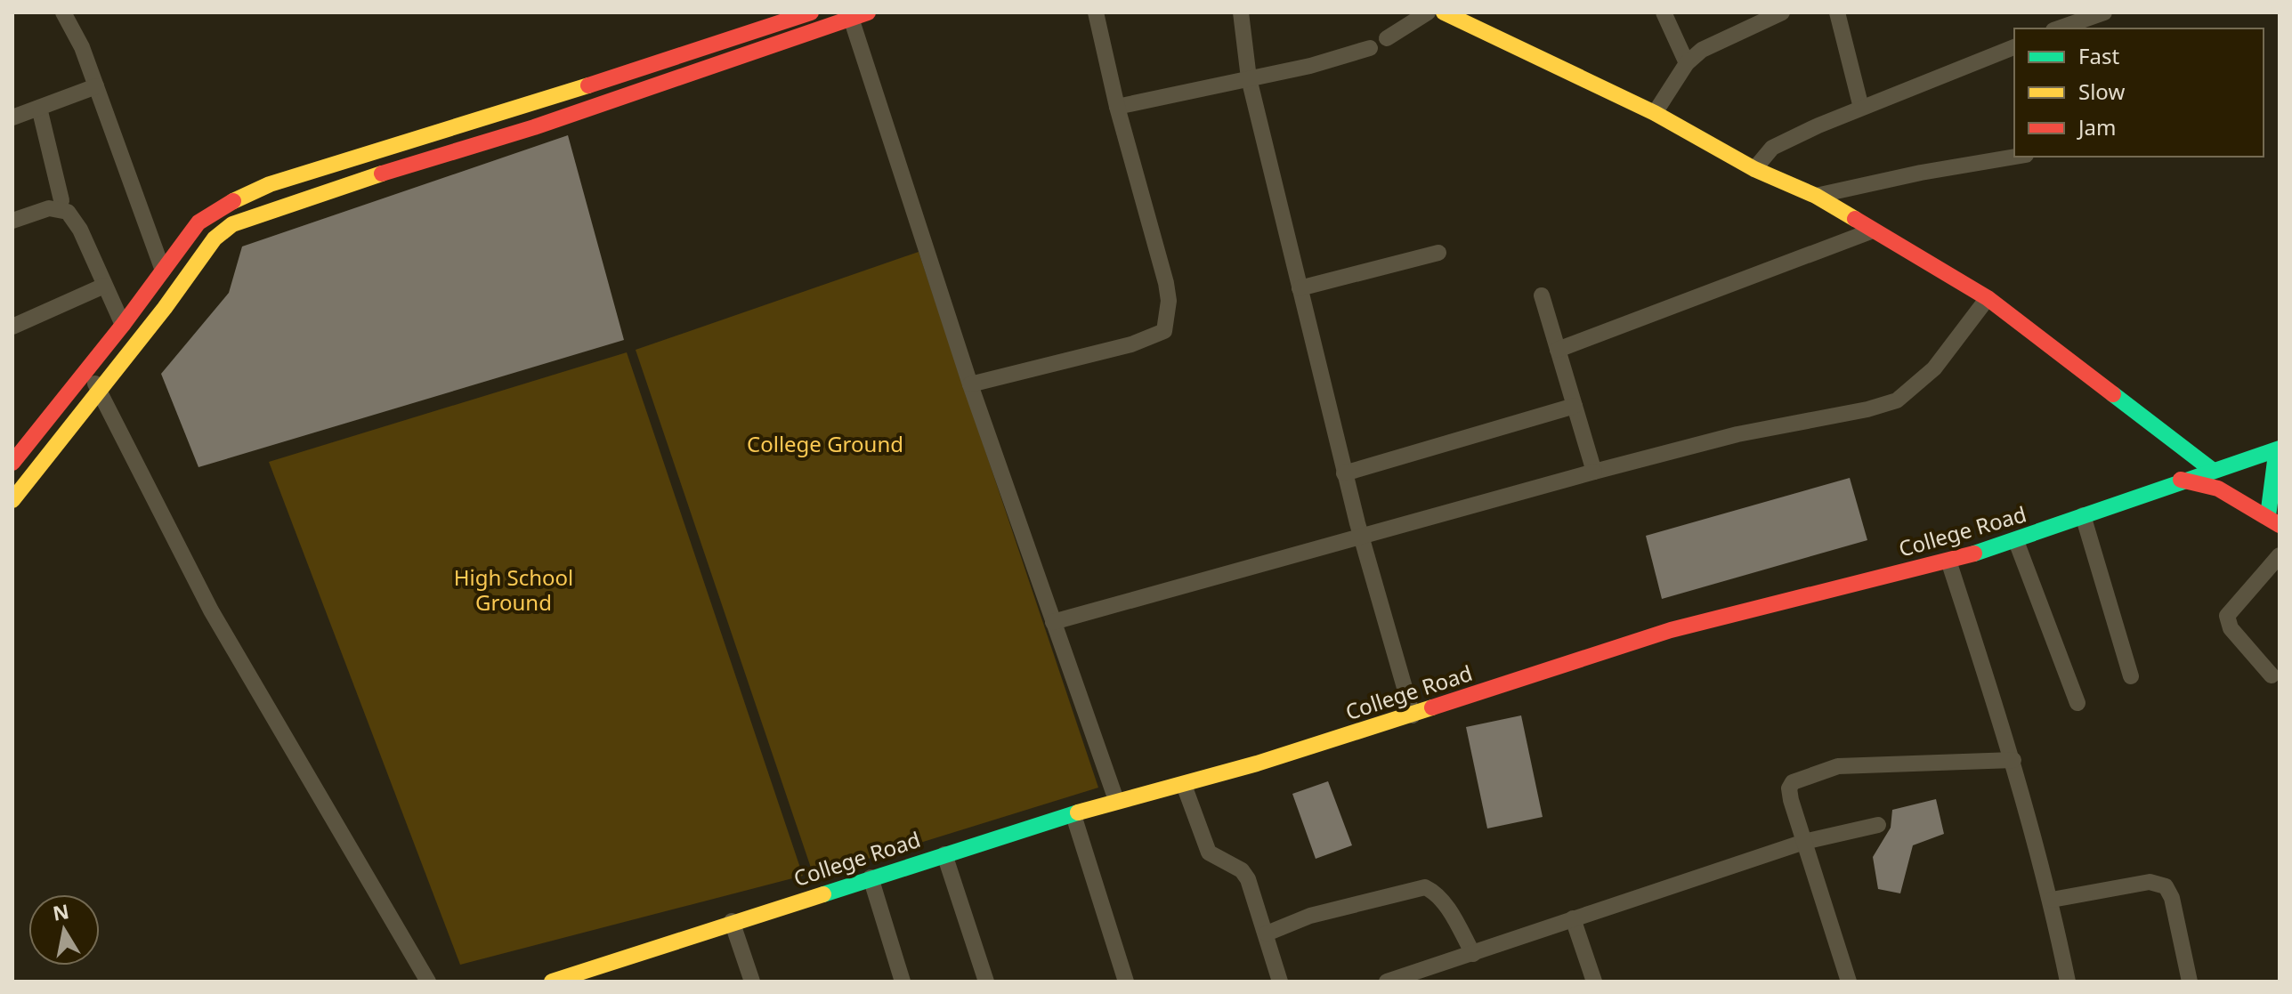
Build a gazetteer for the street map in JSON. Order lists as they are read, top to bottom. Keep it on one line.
{"streets":{"street":["College Road"]},"parks":["College Ground","High School Ground"],"legend":["Fast","Slow","Jam"],"north":"top"}
